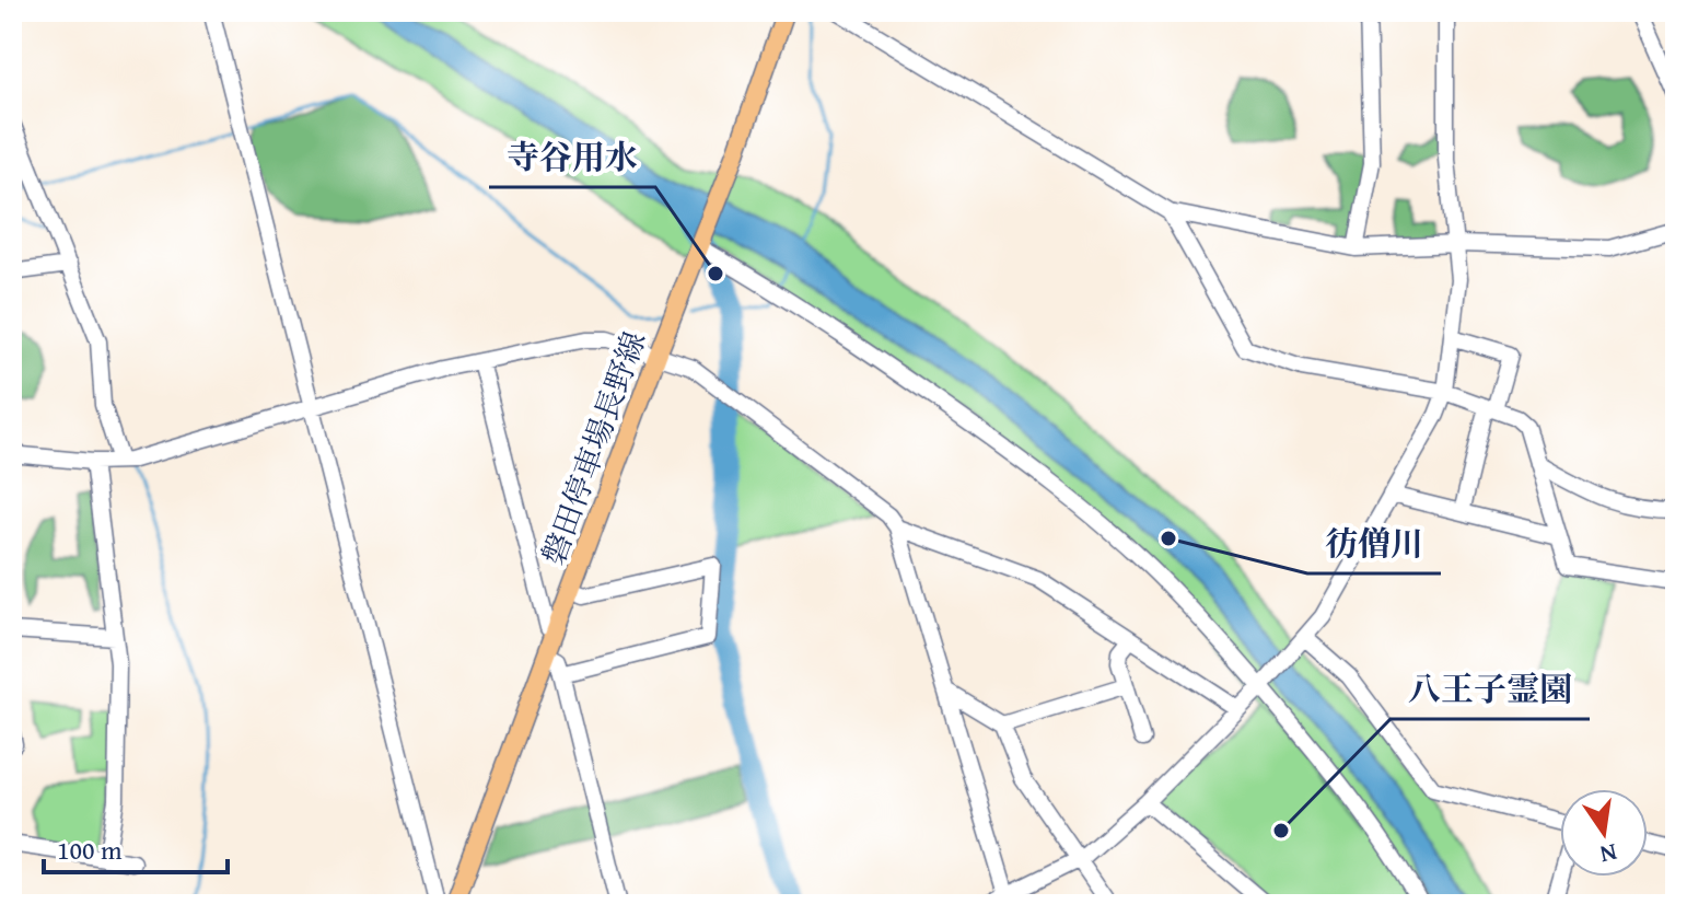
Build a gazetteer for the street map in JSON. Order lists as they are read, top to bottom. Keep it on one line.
{"streets":{"main road":["磐田停車場長野線"]},"places":["寺谷用水","彷僧川","八王子霊園"],"scale_bar":"100 m","north":"bottom"}
